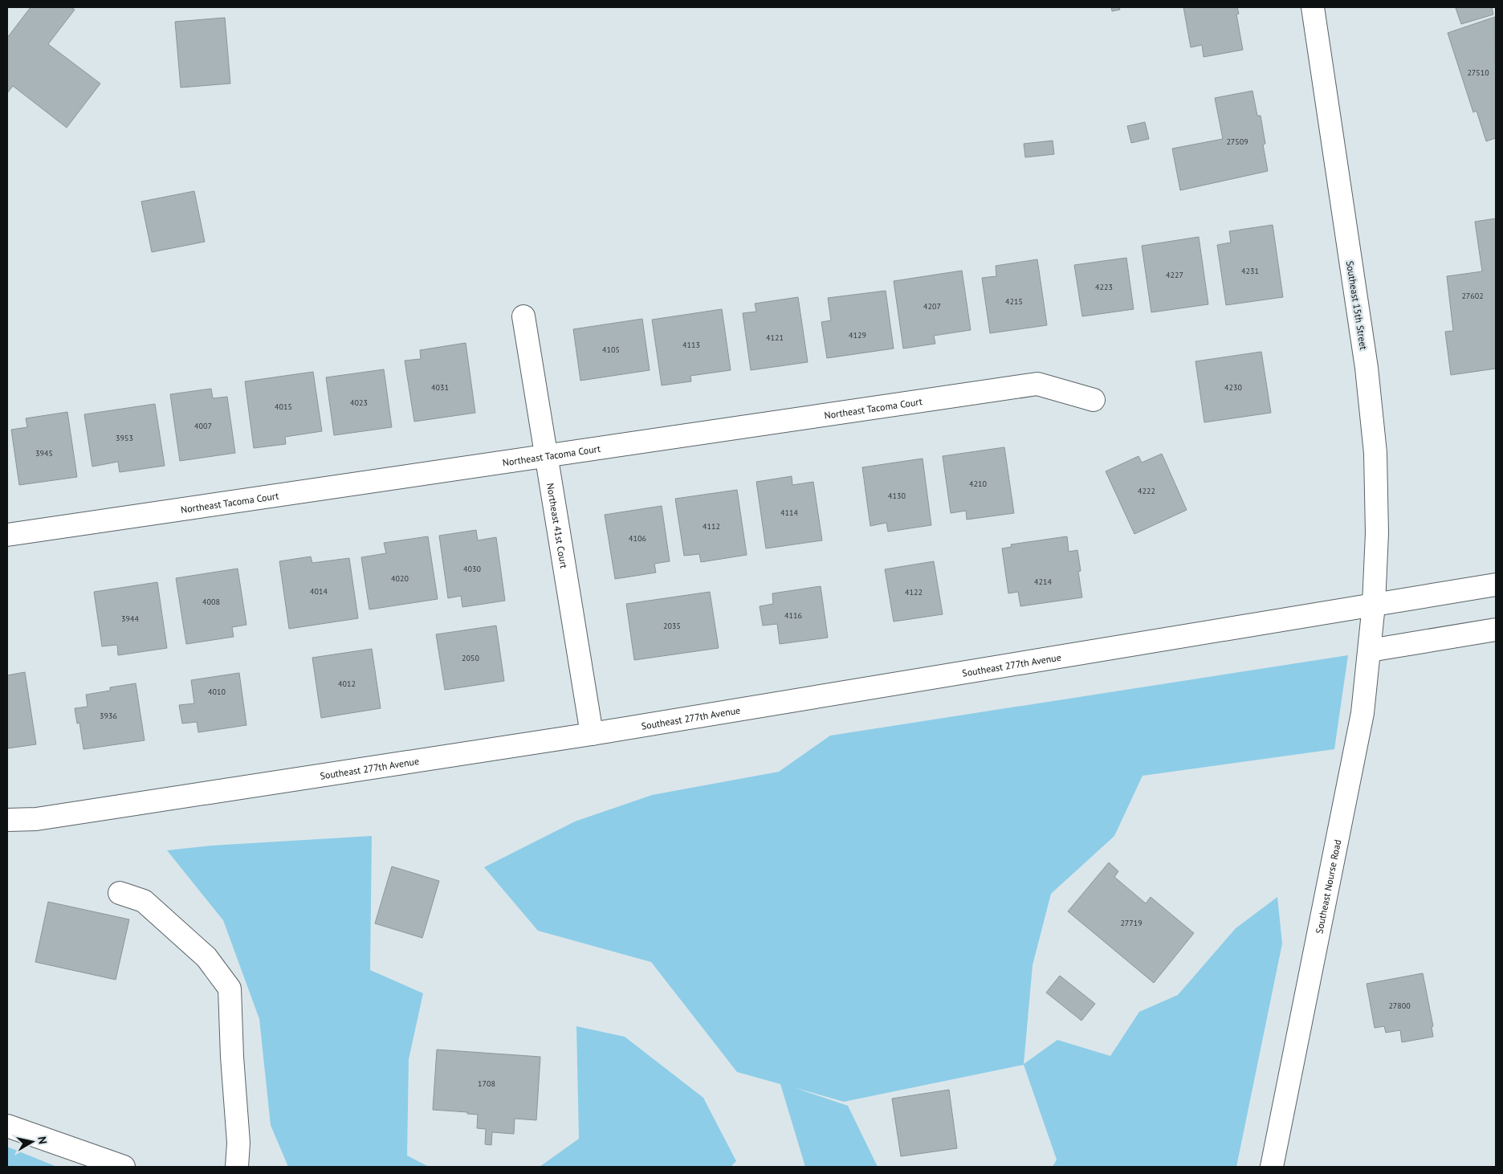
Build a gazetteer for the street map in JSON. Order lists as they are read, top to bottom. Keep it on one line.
{"streets":{"street":["Southeast 15th Street","Northeast Tacoma Court","Northeast 41st Court","Southeast 277th Avenue","Southeast Nourse Road"]},"crossings":[["Southeast 15th Street","Southeast 277th Avenue"],["Southeast 15th Street","Southeast Nourse Road"],["Northeast Tacoma Court","Northeast 41st Court"],["Northeast 41st Court","Southeast 277th Avenue"],["Southeast 277th Avenue","Southeast Nourse Road"]],"house_numbers":["27510","27509","4231","4227","4223","27602","4215","4207","4129","4121","4113","4105","4031","4230","4023","4015","4007","3953","3945","4210","4222","4130","4114","4112","4106","4030","4020","4214","4014","4122","4008","4116","3944","2035","2050","4012","4010","3936","27719","27800","1708"],"north":"right"}
